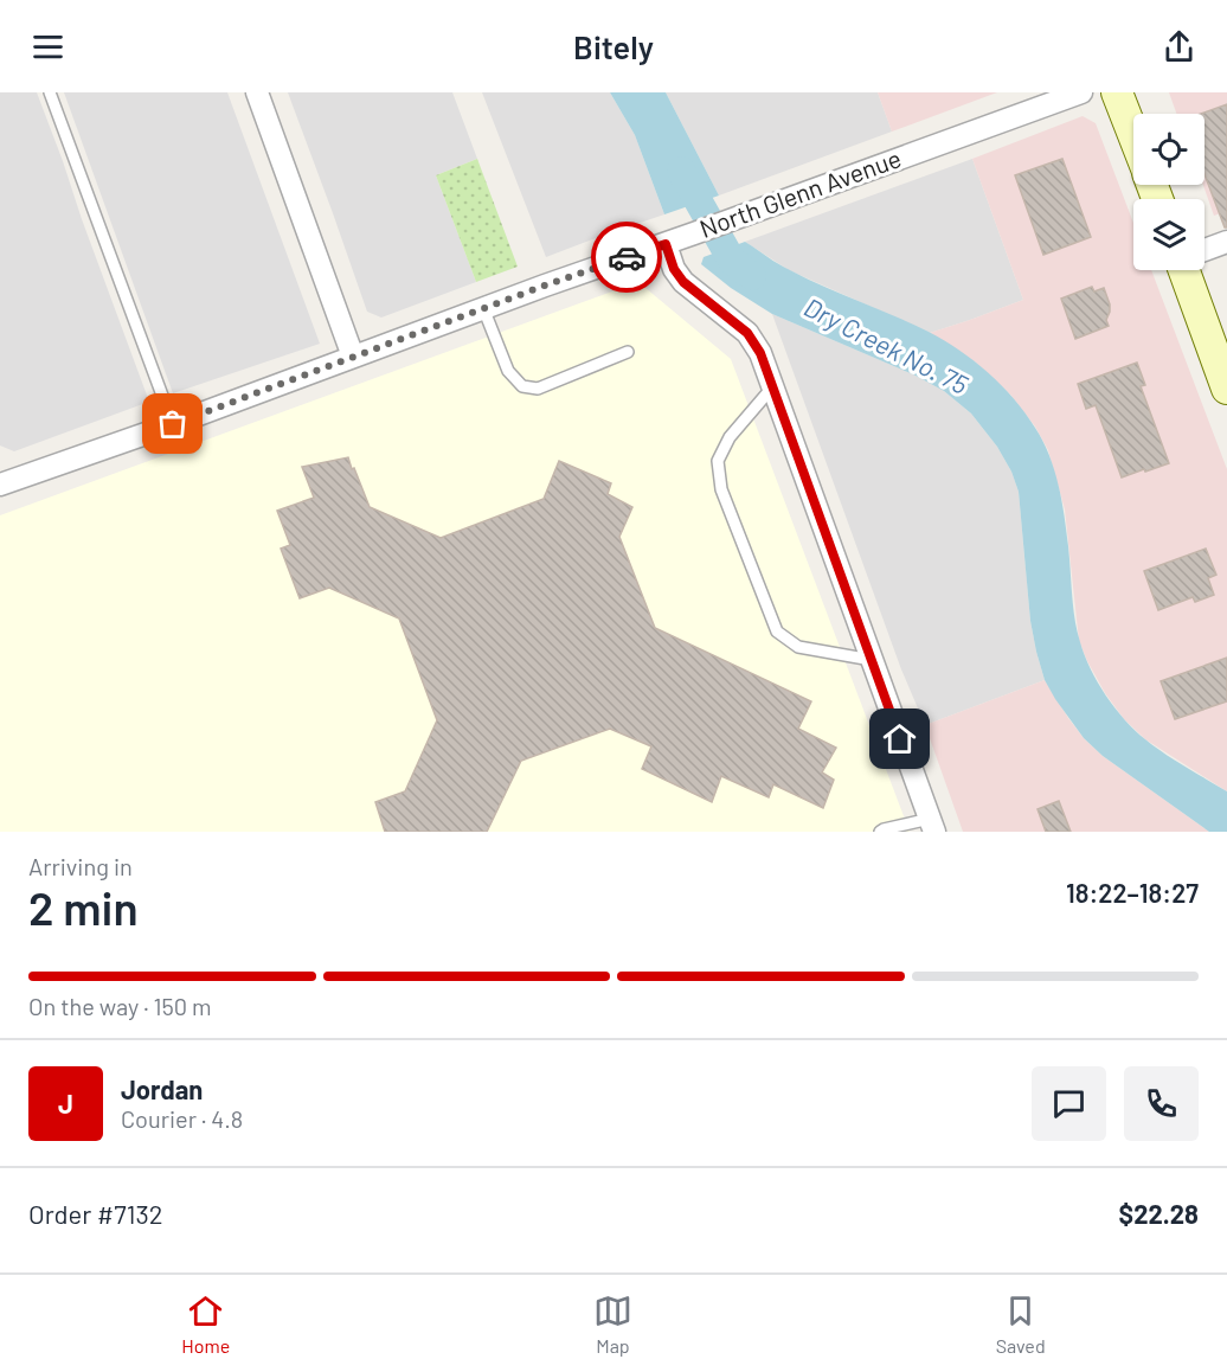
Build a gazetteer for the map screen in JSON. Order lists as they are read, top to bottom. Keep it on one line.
{"streets":{"street":["North Glenn Avenue"]},"water":["Dry Creek No. 75"],"page":{"header":"Bitely","heading":["2 min","Arriving in","18:22–18:27"],"panel":["Jordan","Courier · 4.8","Order #7132","$22.28"],"bar":"On the way · 150 m","round":"J","tabs":["Home","Map","Saved"]}}
